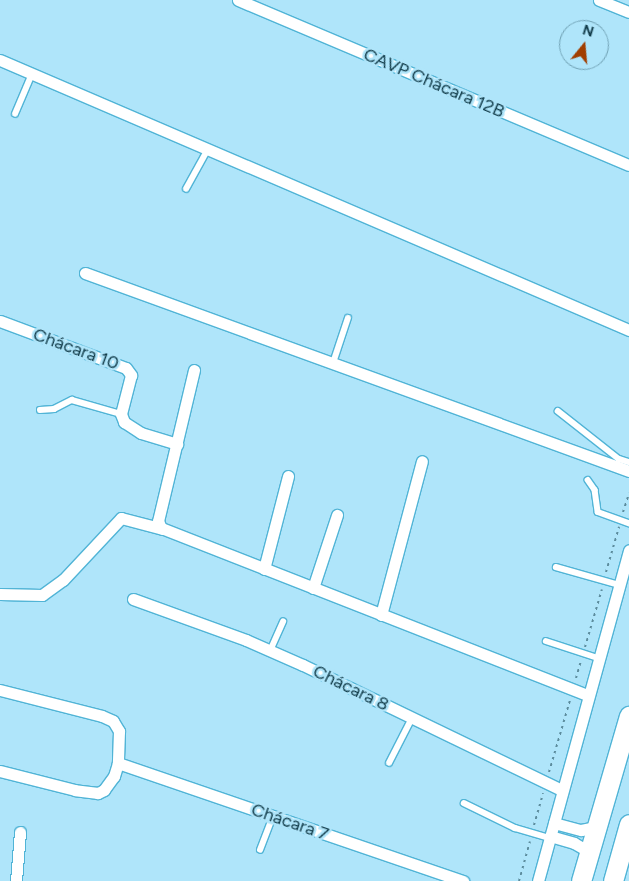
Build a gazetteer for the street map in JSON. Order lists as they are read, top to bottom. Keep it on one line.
{"streets":{"street":["CAVP Chácara 12B","Chácara 10","Chácara 8","Chácara 7"]},"north":"top"}
